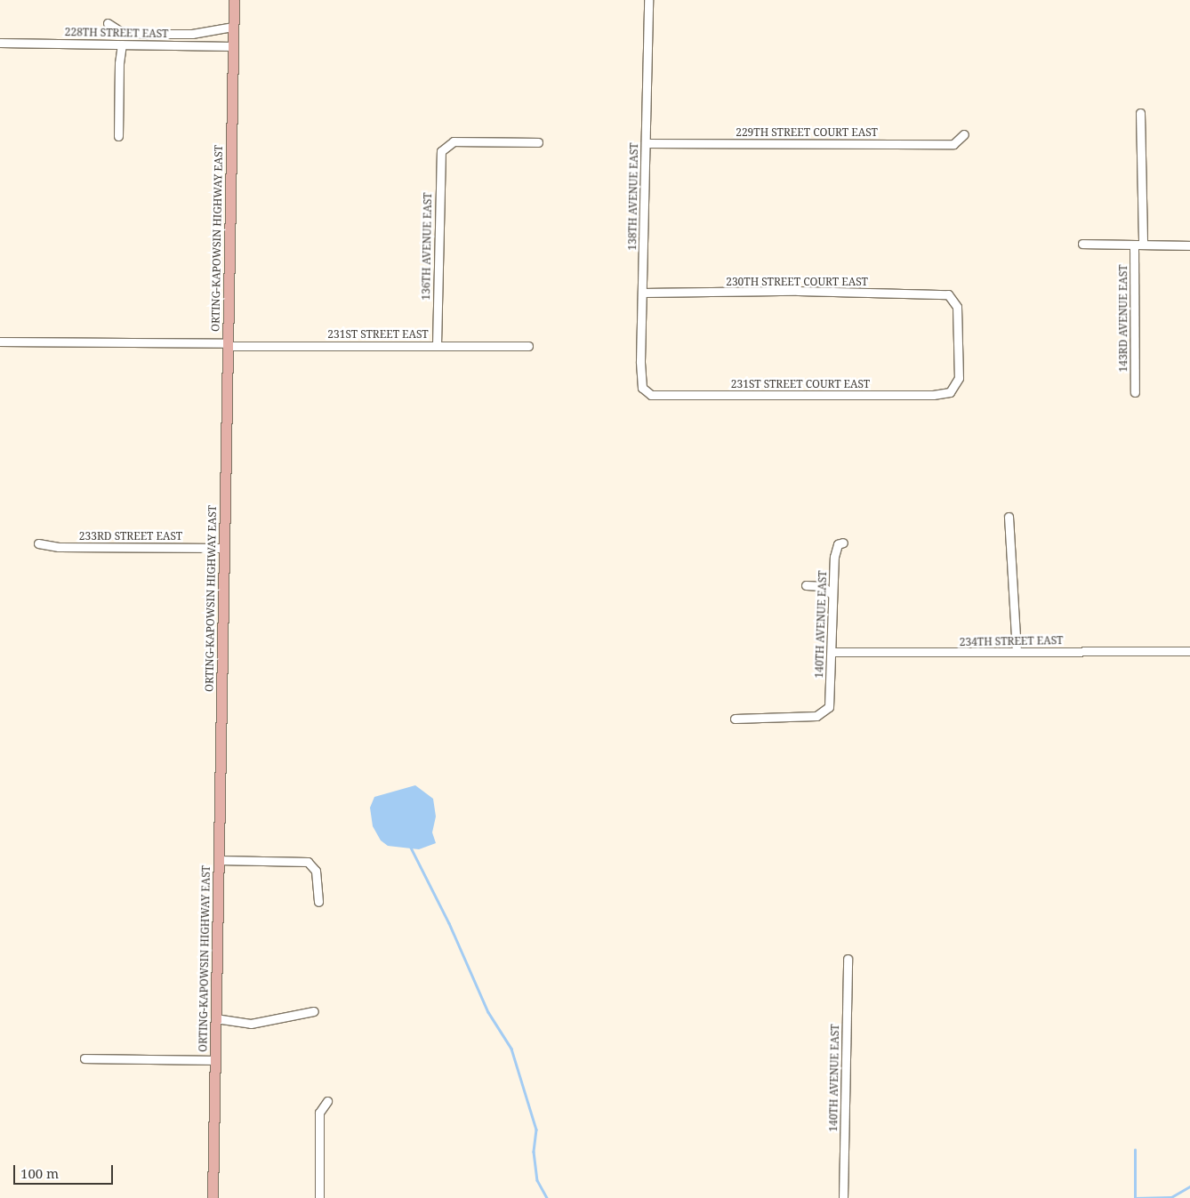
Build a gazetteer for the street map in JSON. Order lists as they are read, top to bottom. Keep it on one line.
{"streets":{"main road":["ORTING-KAPOWSIN HIGHWAY EAST"],"street":["228TH STREET EAST","229TH STREET COURT EAST","138TH AVENUE EAST","136TH AVENUE EAST","230TH STREET COURT EAST","143RD AVENUE EAST","231ST STREET EAST","231ST STREET COURT EAST","233RD STREET EAST","140TH AVENUE EAST","234TH STREET EAST"]},"crossings":[["228TH STREET EAST","ORTING-KAPOWSIN HIGHWAY EAST"],["229TH STREET COURT EAST","138TH AVENUE EAST"],["138TH AVENUE EAST","230TH STREET COURT EAST"],["138TH AVENUE EAST","231ST STREET COURT EAST"],["ORTING-KAPOWSIN HIGHWAY EAST","231ST STREET EAST"],["ORTING-KAPOWSIN HIGHWAY EAST","233RD STREET EAST"],["136TH AVENUE EAST","231ST STREET EAST"],["230TH STREET COURT EAST","231ST STREET COURT EAST"],["140TH AVENUE EAST","234TH STREET EAST"]],"scale_bar":"100 m"}
